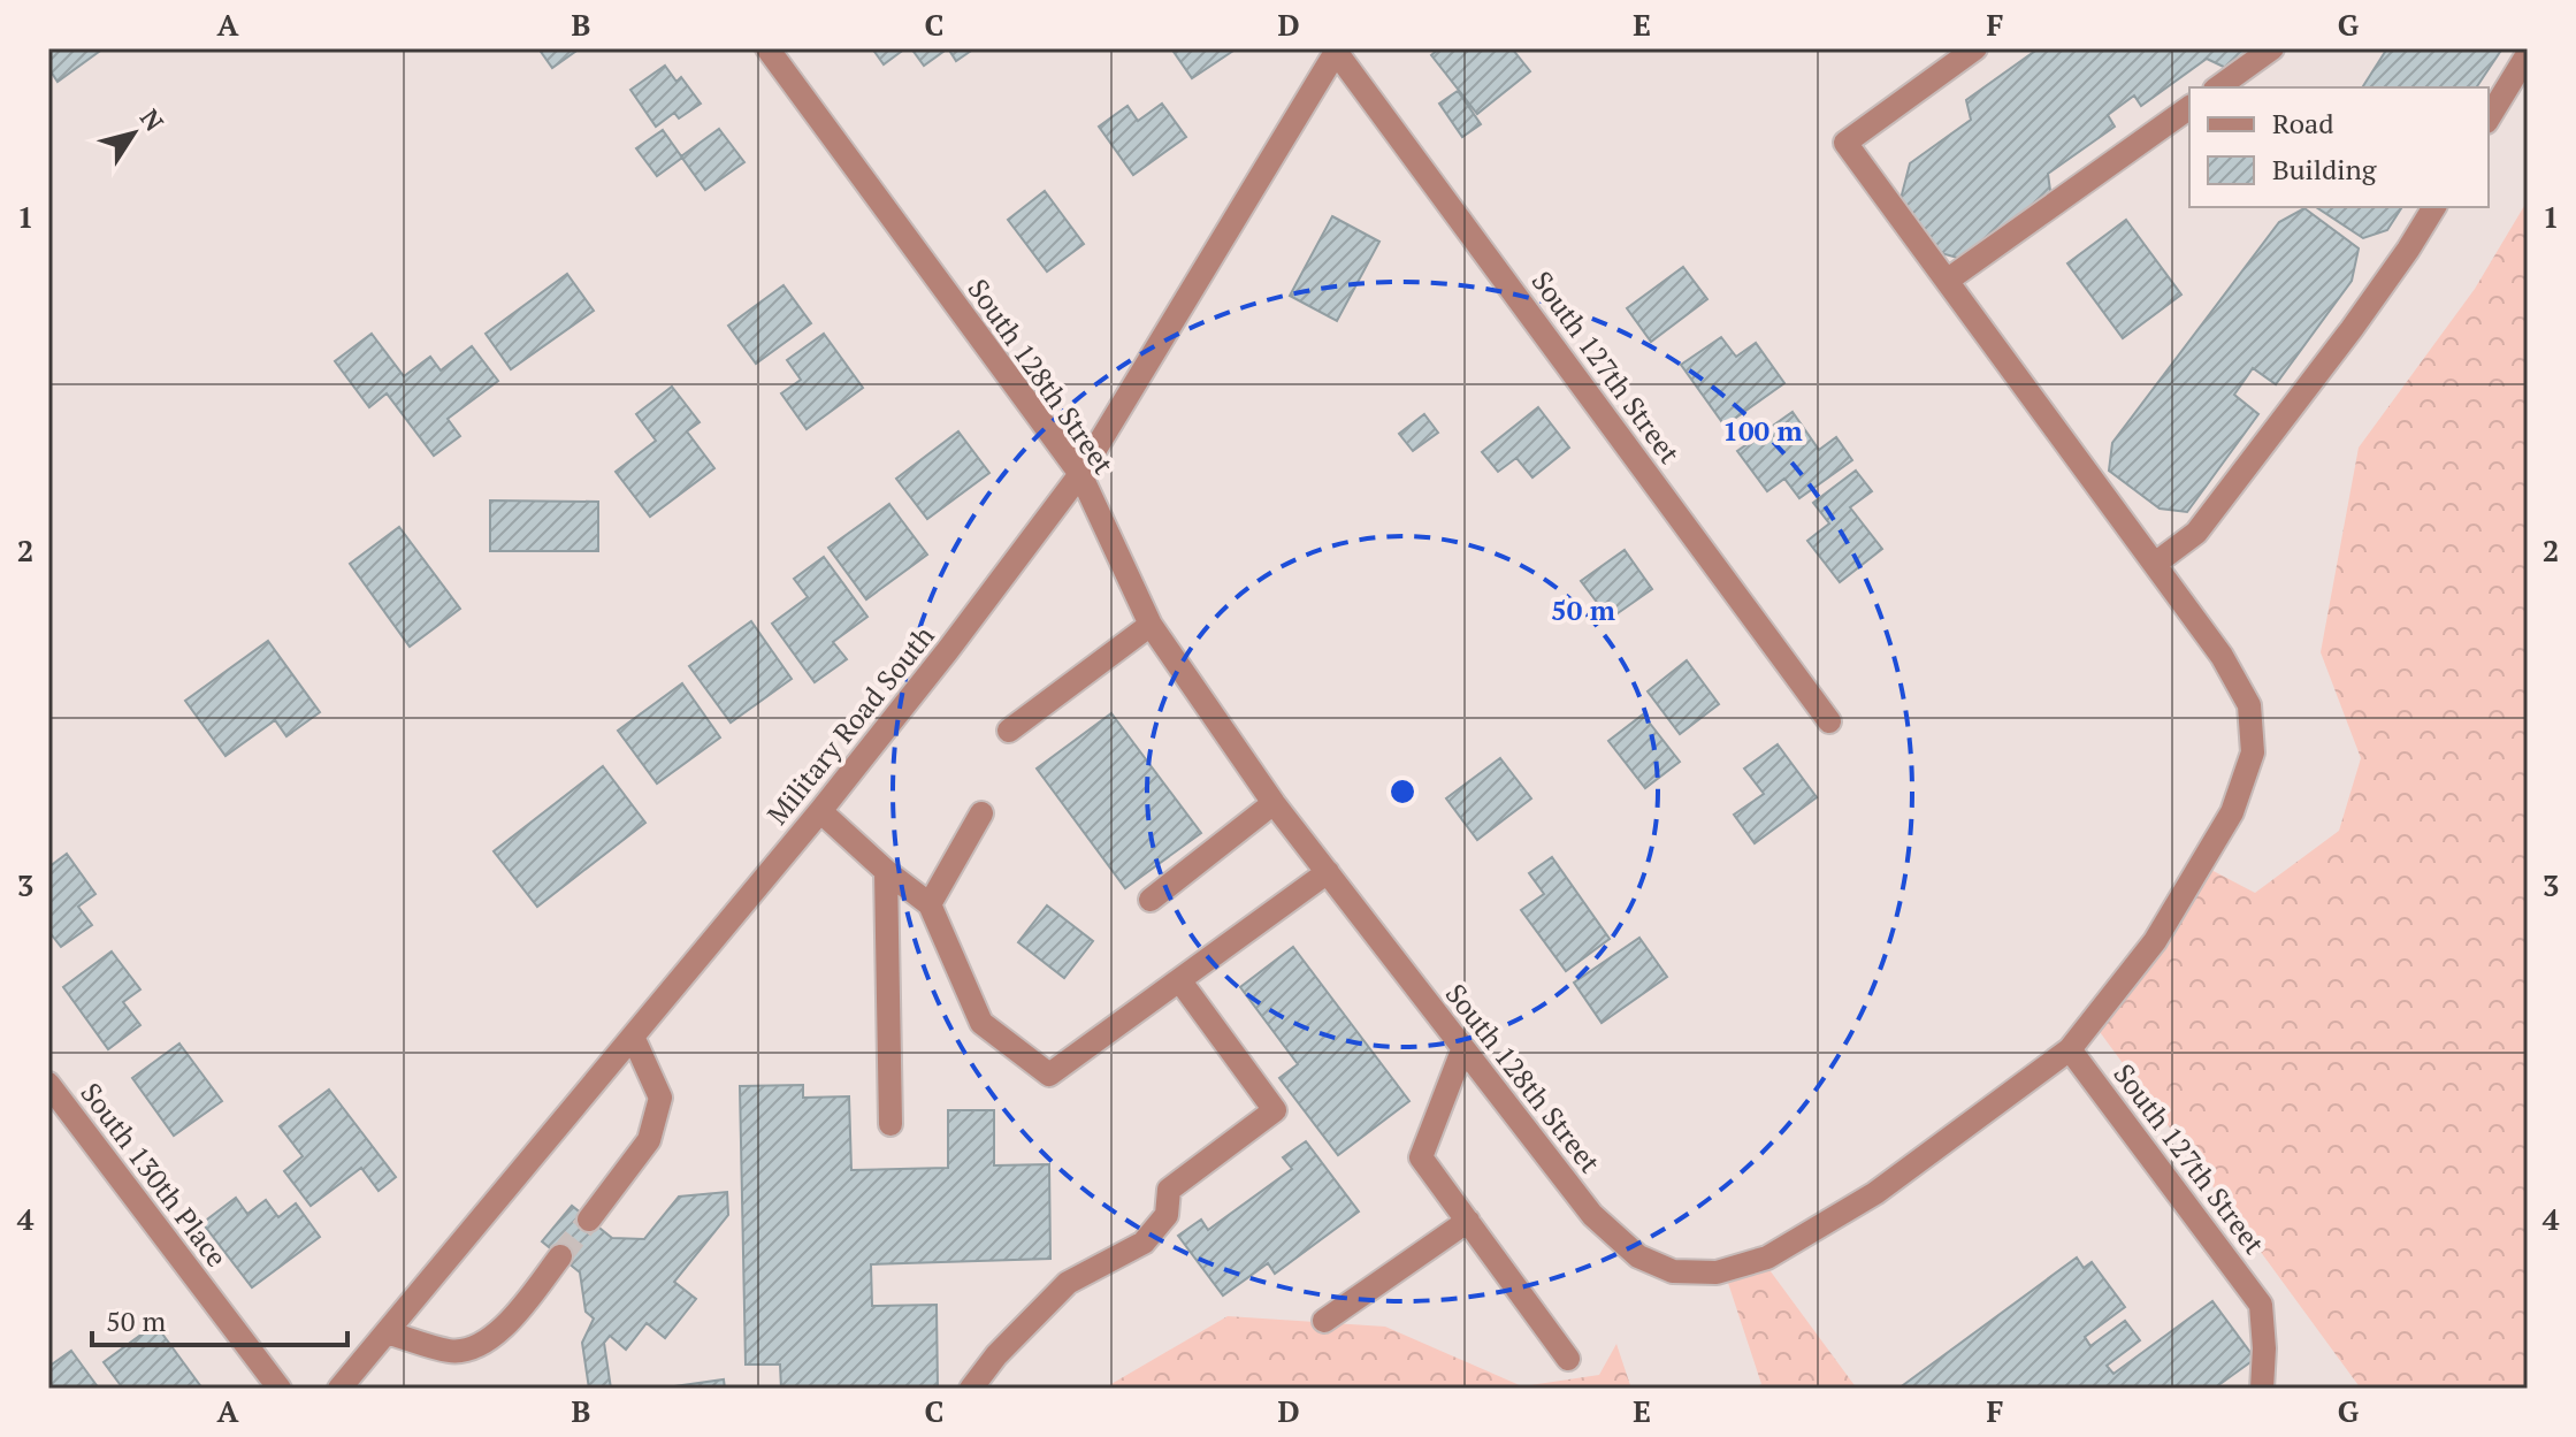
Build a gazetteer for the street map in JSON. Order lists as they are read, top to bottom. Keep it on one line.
{"streets":{"street":["South 127th Street","South 128th Street","Military Road South","South 130th Place"]},"crossings":[["South 127th Street","South 128th Street"],["South 127th Street","Military Road South"],["South 128th Street","Military Road South"]],"legend":["Road","Building"],"scale_bar":"50 m","north":"top right","grid":{"columns":["A","B","C","D","E","F","G"],"rows":["1","2","3","4"]},"rings":["100 m","50 m"]}
